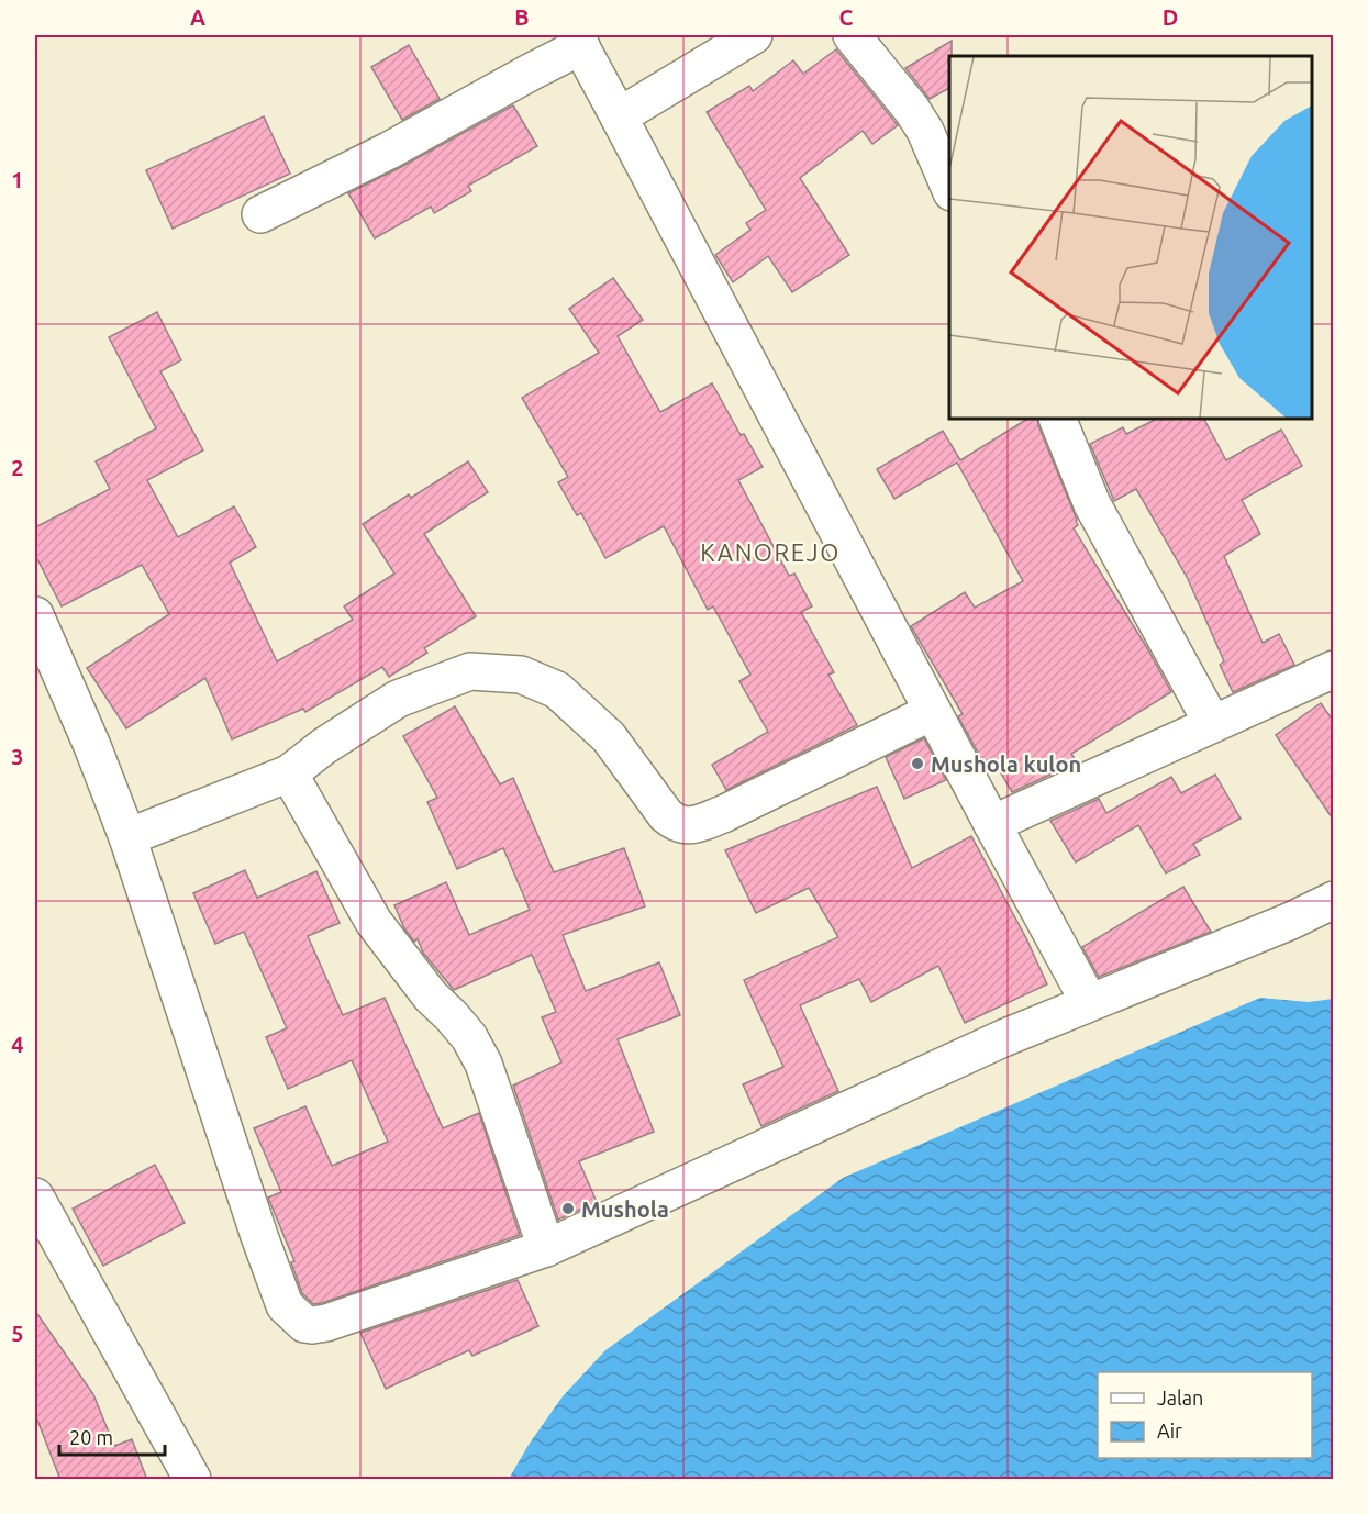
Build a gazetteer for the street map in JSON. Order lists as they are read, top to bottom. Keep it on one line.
{"districts":["KANOREJO"],"places":["Mushola kulon","Mushola"],"legend":["Jalan","Air"],"scale_bar":"20 m","grid":{"columns":["A","B","C","D"],"rows":["1","2","3","4","5"]}}
